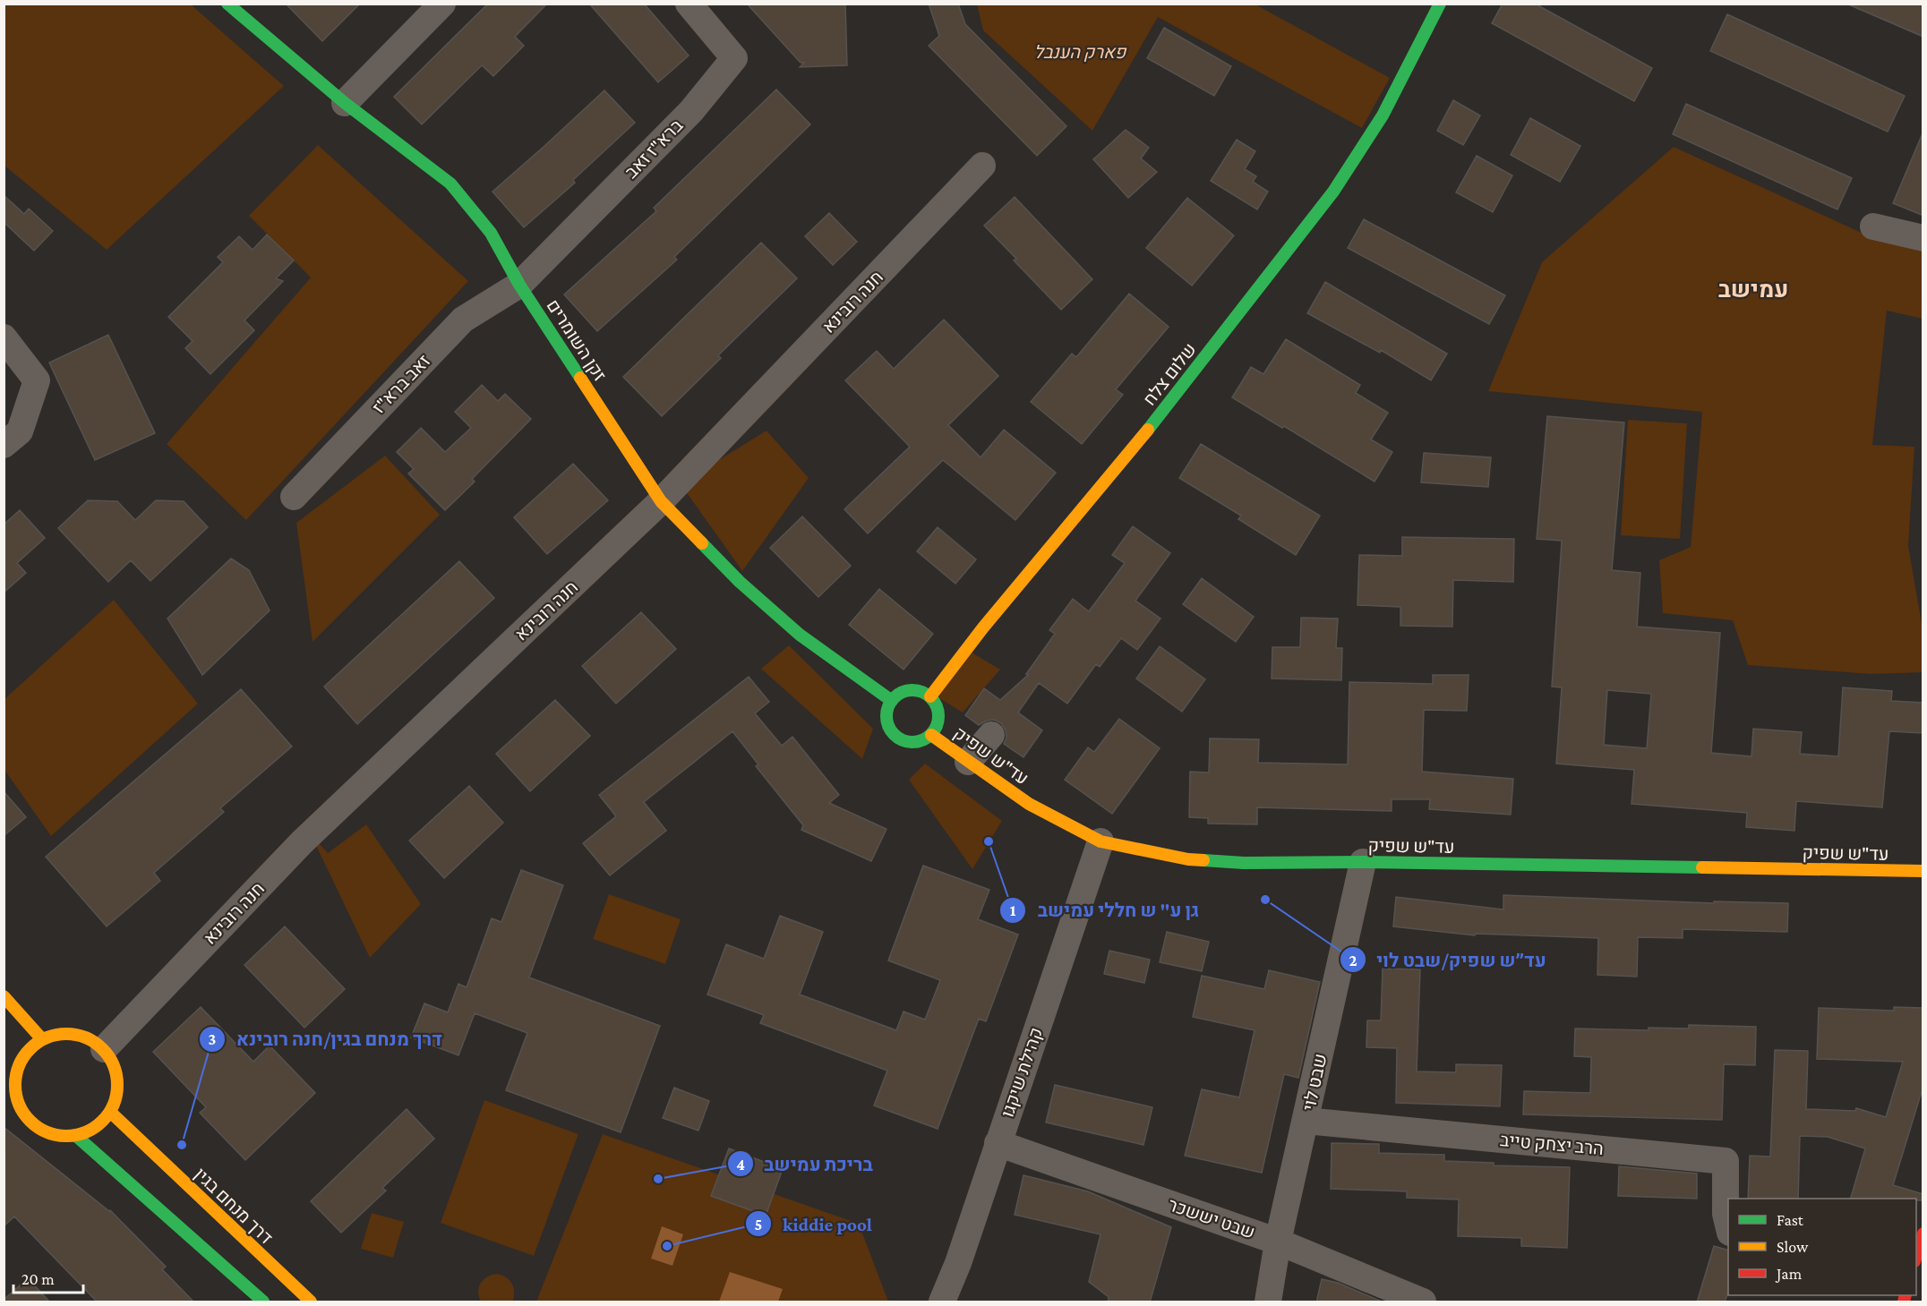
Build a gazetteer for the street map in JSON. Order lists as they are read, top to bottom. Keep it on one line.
{"streets":{"street":["ברא\"ז זאב","חנה רובינא","זקן השומרים","שלום צלח","זאב ברא\"ז","עד\"ש שפיק","קהילת שיקגו","שבט לוי","הרב יצחק טייב","דרך מנחם בגין","שבט יששכר"]},"crossings":[["ברא\"ז זאב","זקן השומרים"],["ברא\"ז זאב","זאב ברא\"ז"],["חנה רובינא","זקן השומרים"],["חנה רובינא","דרך מנחם בגין"],["זקן השומרים","שלום צלח"],["זקן השומרים","זאב ברא\"ז"],["זקן השומרים","עד\"ש שפיק"],["שלום צלח","עד\"ש שפיק"],["עד\"ש שפיק","קהילת שיקגו"],["עד\"ש שפיק","שבט לוי"],["קהילת שיקגו","שבט יששכר"],["שבט לוי","הרב יצחק טייב"],["שבט לוי","שבט יששכר"]],"districts":["עמישב"],"parks":["פארק הענבל"],"places":["גן ע\" ש חללי עמישב","עד״ש שפיק/שבט לוי","דרך מנחם בגין/חנה רובינא","בריכת עמישב","kiddie pool"],"legend":["Fast","Slow","Jam"],"scale_bar":"20 m"}
